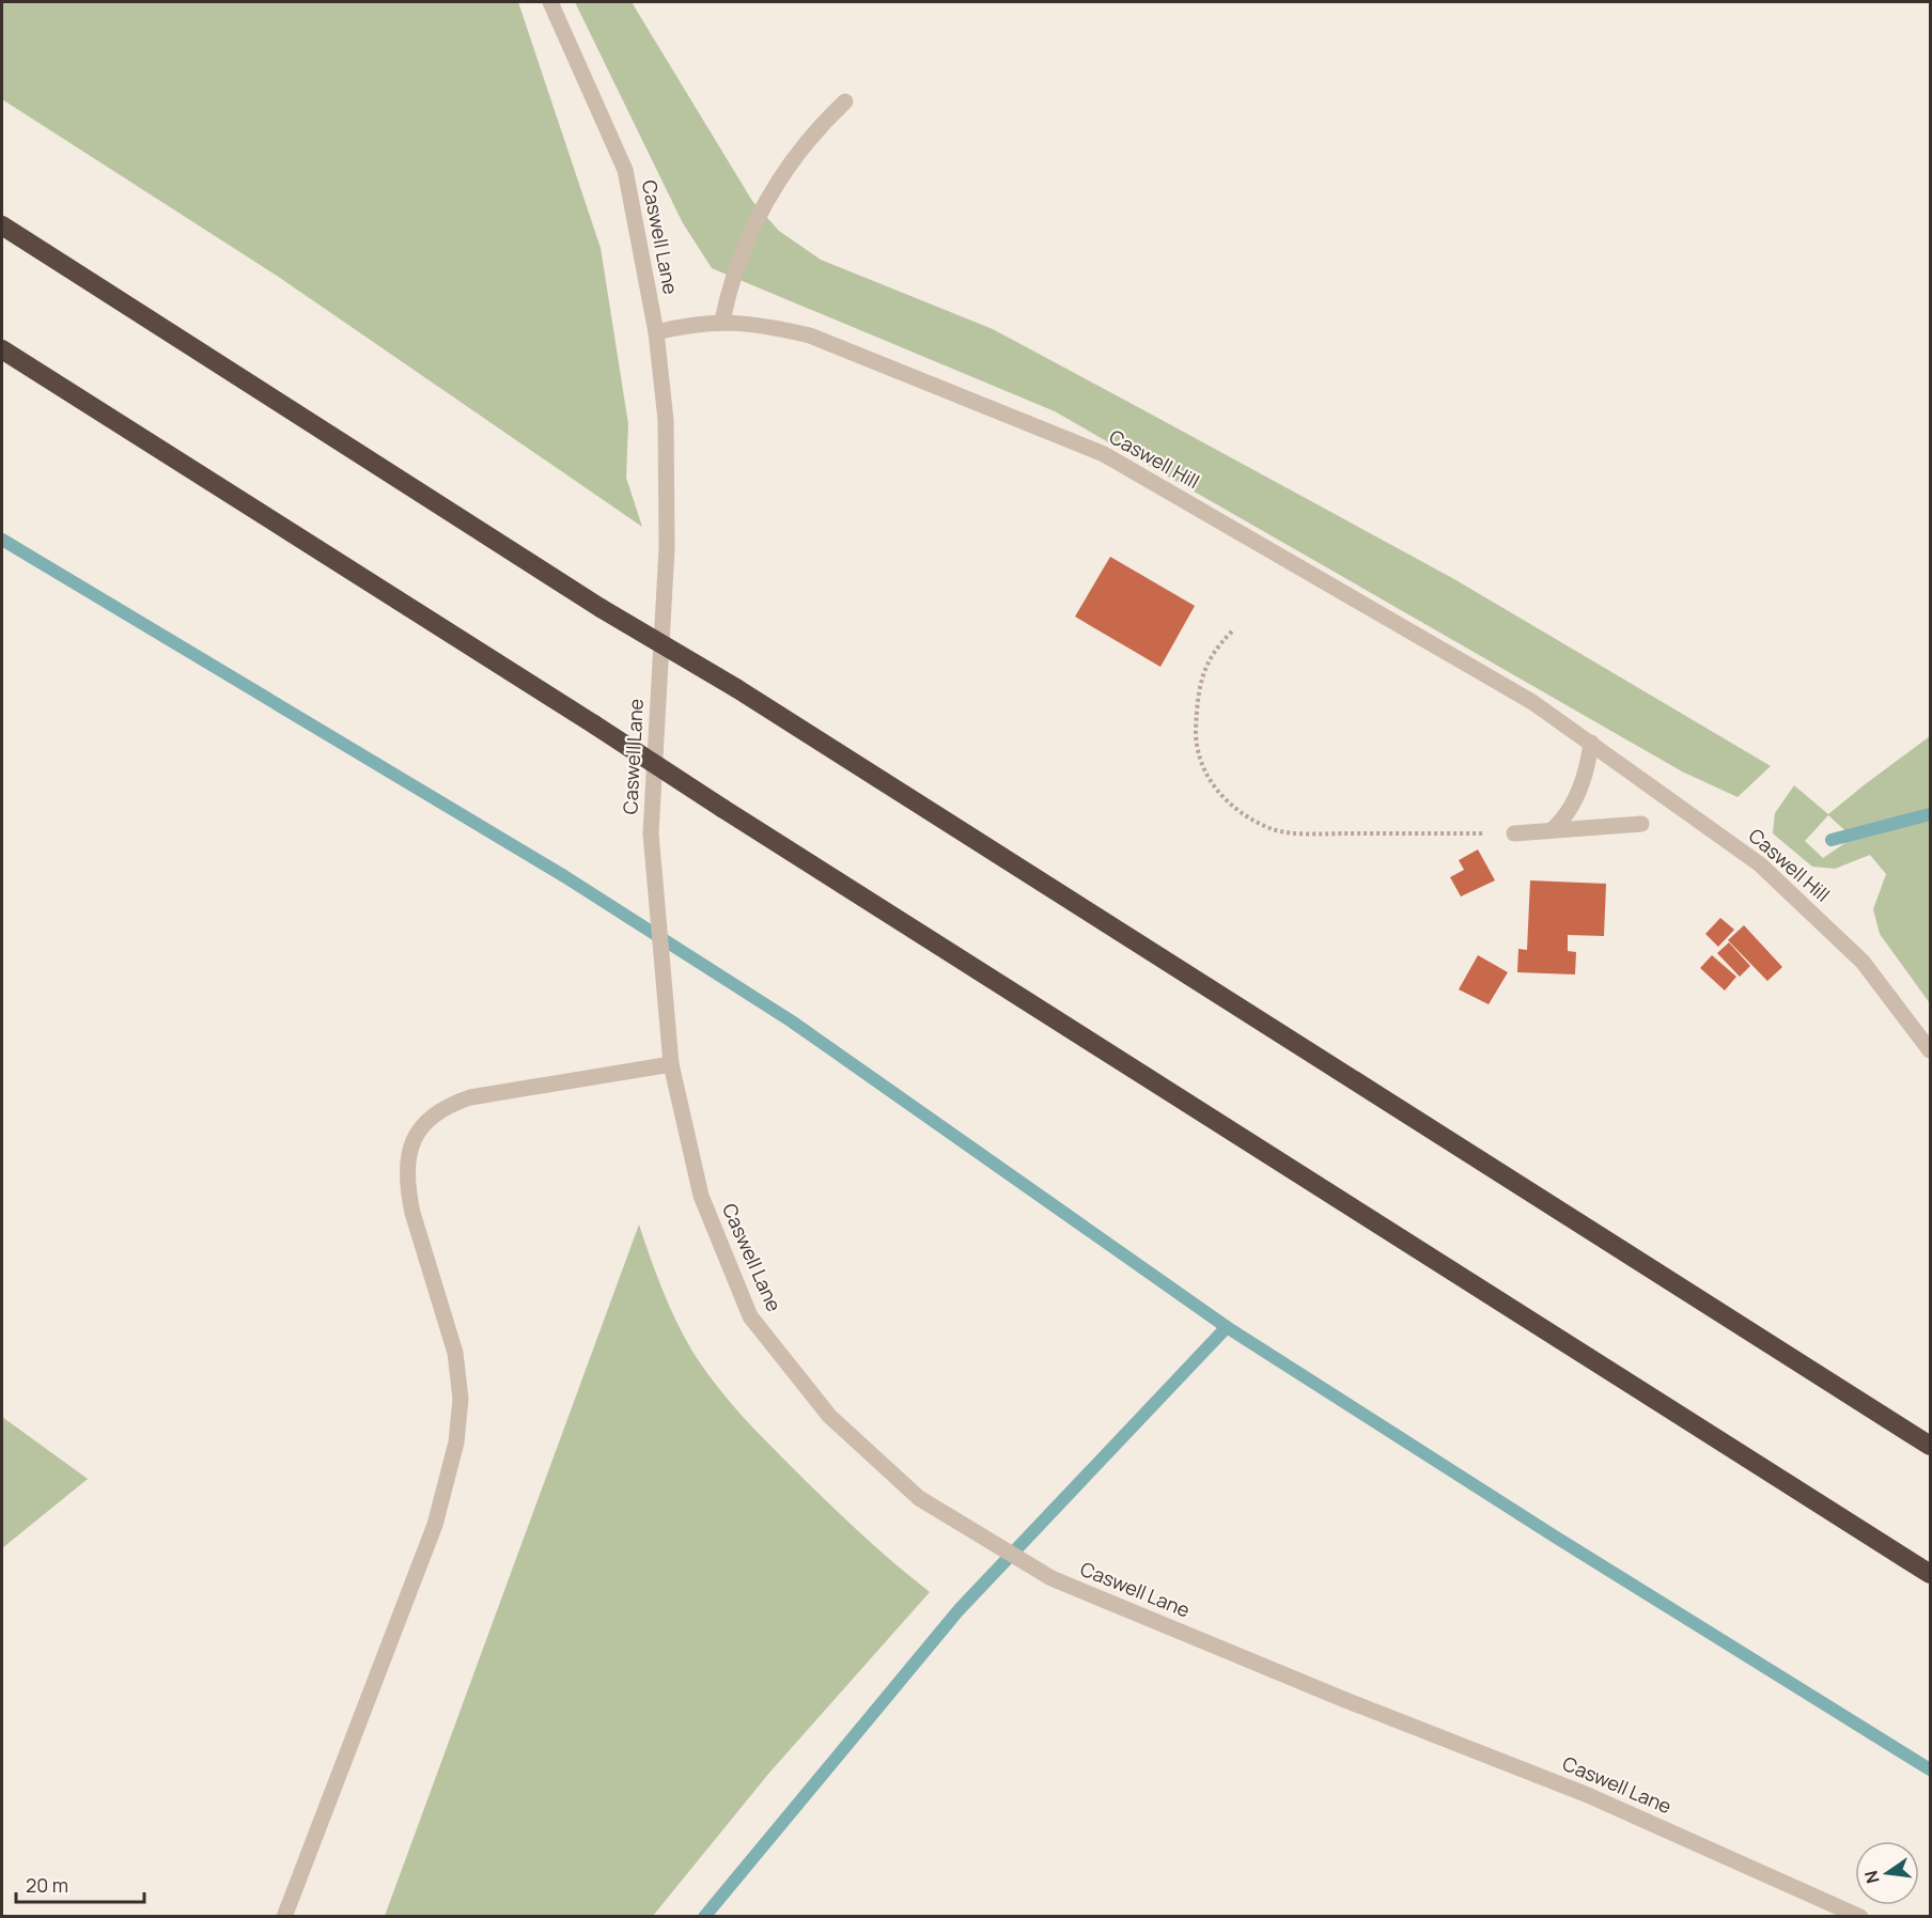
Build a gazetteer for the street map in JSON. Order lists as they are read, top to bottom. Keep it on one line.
{"streets":{"street":["Caswell Lane","Caswell Hill"]},"crossings":[["Caswell Lane","Caswell Hill"]],"scale_bar":"20 m","north":"left"}
